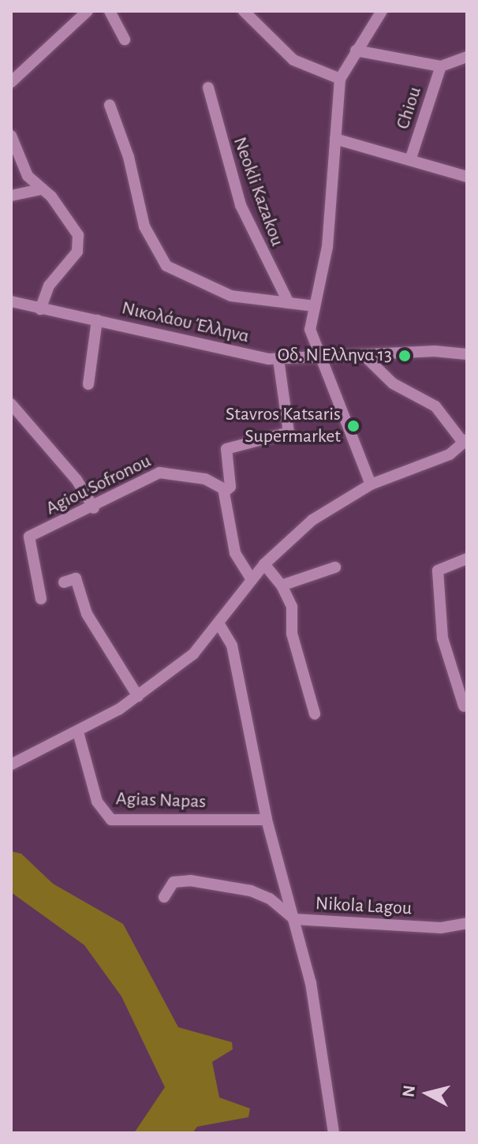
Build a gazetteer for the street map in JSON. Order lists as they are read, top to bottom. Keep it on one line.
{"streets":{"street":["Chiou","Neokli Kazakou","Νικολάου Έλληνα","Agiou Sofronou","Agias Napas","Nikola Lagou"]},"places":["Οδ. Ν Ελληνα 13","Stavros Katsaris Supermarket"],"north":"left"}
